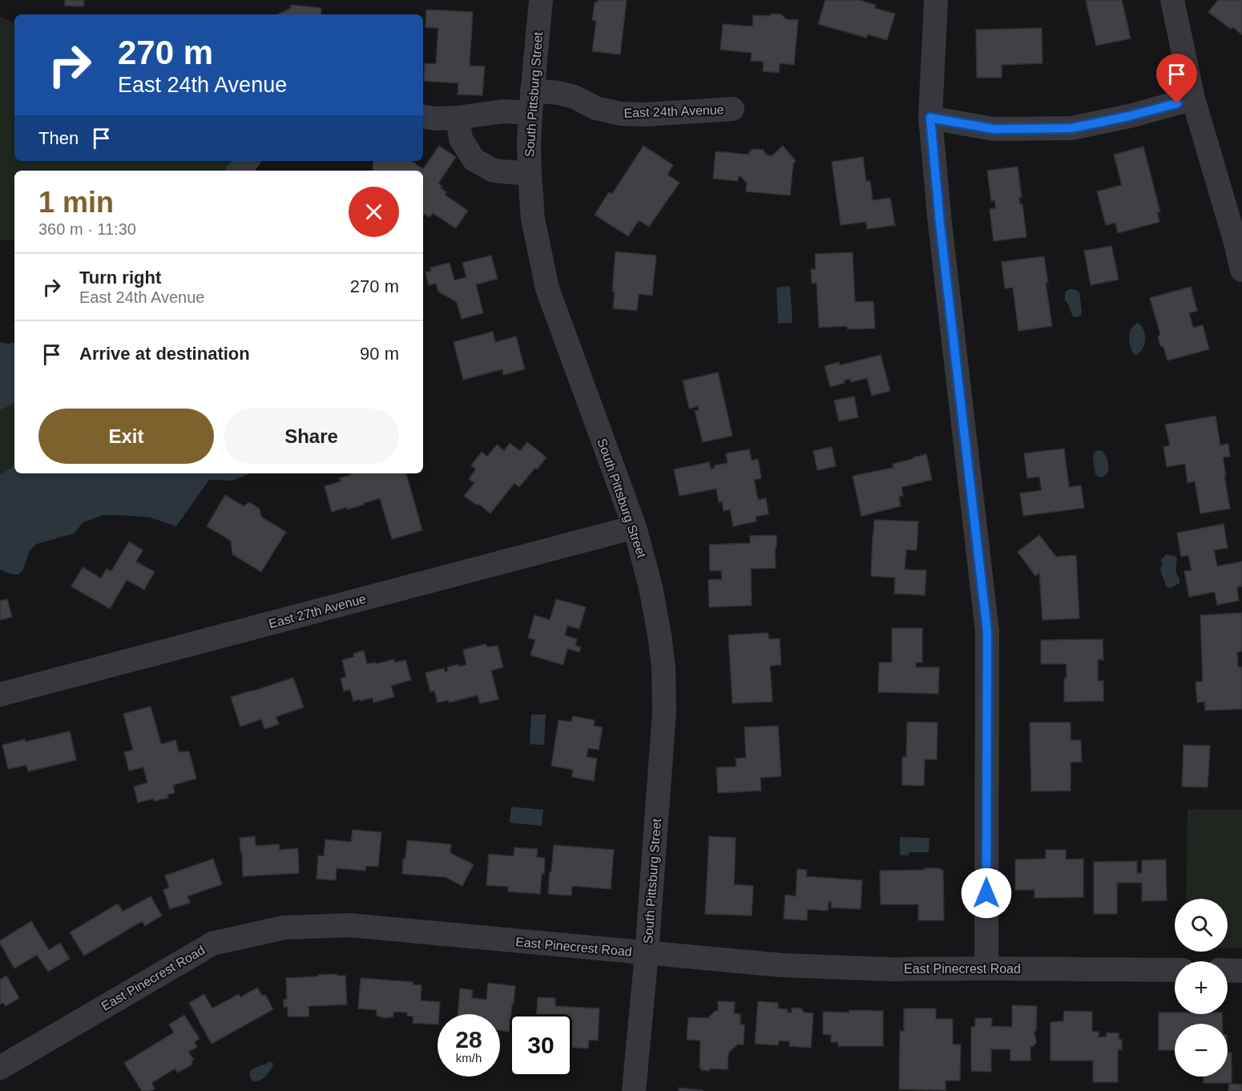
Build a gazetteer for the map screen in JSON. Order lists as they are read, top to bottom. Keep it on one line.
{"streets":{"street":["South Pittsburg Street","East 24th Avenue","East 27th Avenue","East Pinecrest Road"]},"crossings":[["South Pittsburg Street","East 24th Avenue"],["South Pittsburg Street","East 27th Avenue"],["South Pittsburg Street","East Pinecrest Road"]],"page":{"turn":["270 m","East 24th Avenue"],"then":"Then","heading":["1 min","360 m · 11:30"],"list":[{"name":"Turn right","note":"East 24th Avenue","value":"270 m"},{"name":"Arrive at destination","value":"90 m"}],"buttons":["Exit","Share"],"map_buttons":["+","−"],"speed":"28 km/h","limit":"30"}}
